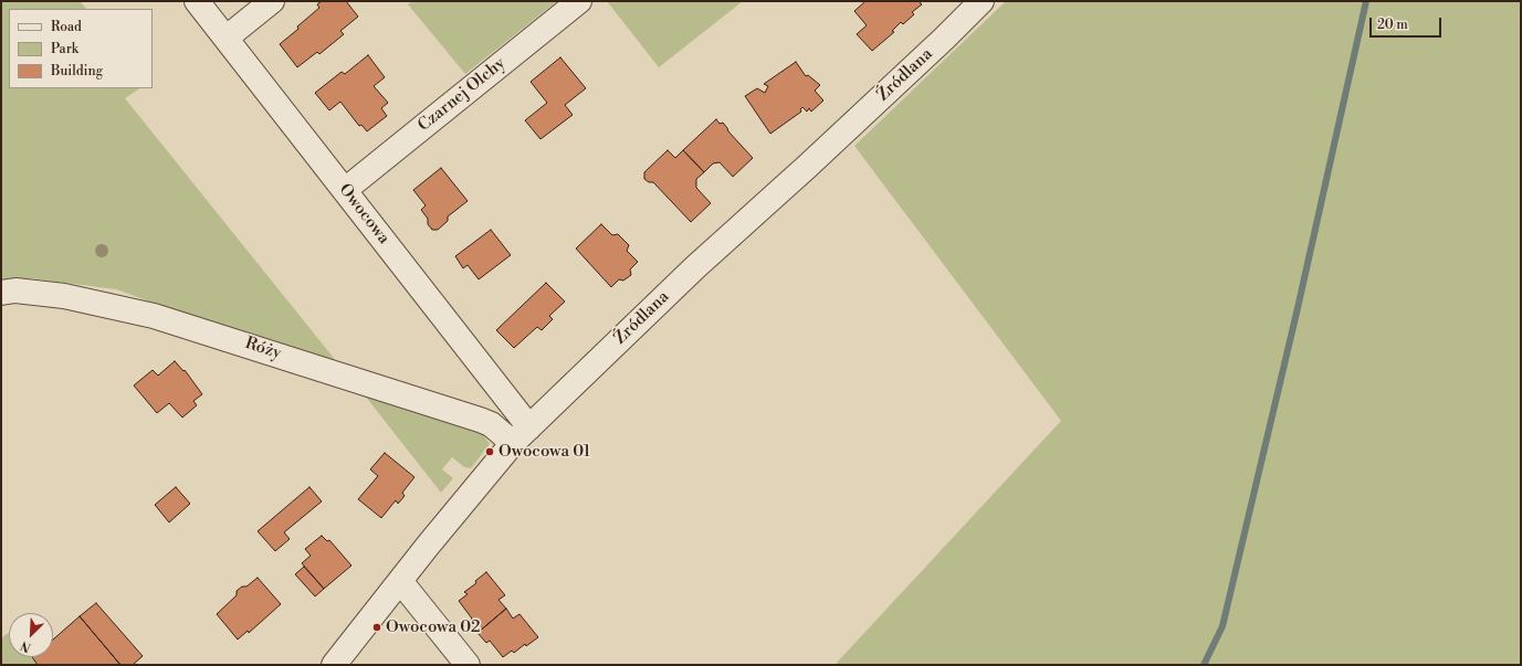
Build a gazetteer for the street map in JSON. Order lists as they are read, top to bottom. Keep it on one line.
{"streets":{"street":["Źródlana","Czarnej Olchy","Owocowa","Róży"]},"crossings":[["Źródlana","Owocowa"],["Źródlana","Róży"],["Czarnej Olchy","Owocowa"],["Owocowa","Róży"]],"places":["Owocowa 01","Owocowa 02"],"legend":["Road","Park","Building"],"scale_bar":"20 m","north":"bottom left"}
